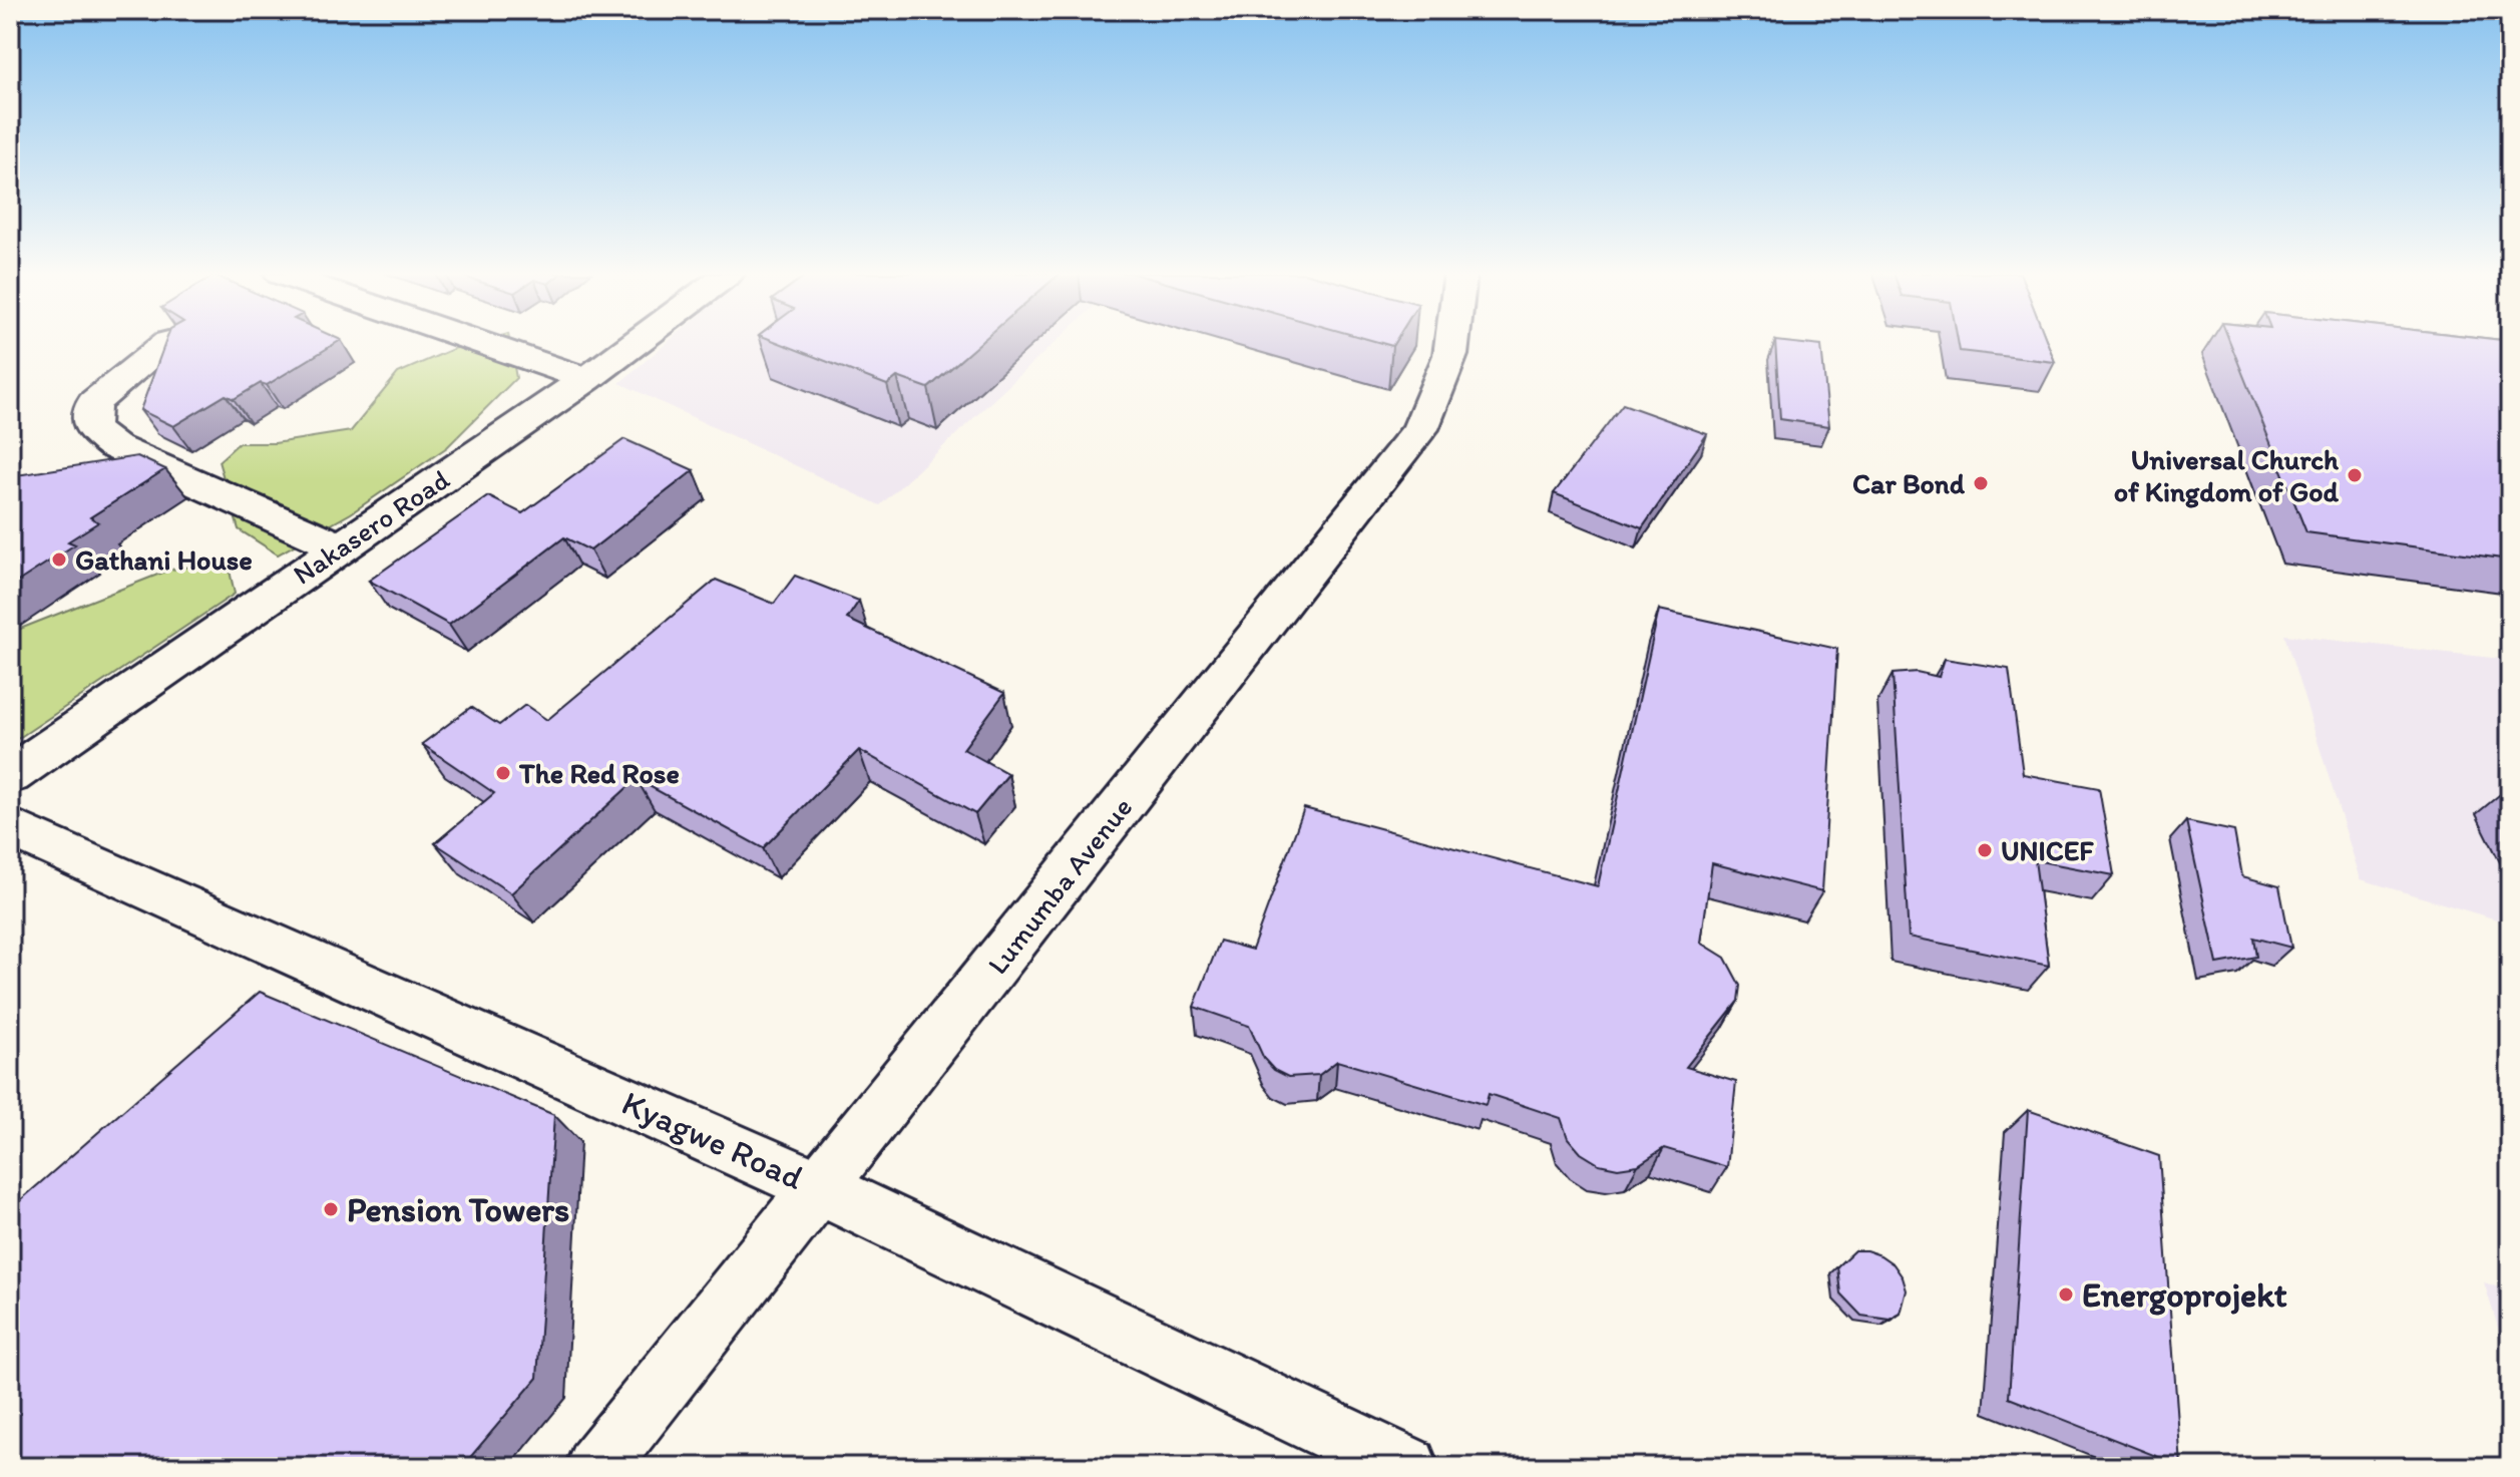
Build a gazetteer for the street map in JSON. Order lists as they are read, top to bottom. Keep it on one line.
{"streets":{"street":["Nakasero Road","Lumumba Avenue","Kyagwe Road"]},"crossings":[["Lumumba Avenue","Kyagwe Road"]],"places":["Universal Church of Kingdom of God","Car Bond","Gathani House","The Red Rose","UNICEF","Pension Towers","Energoprojekt"]}
